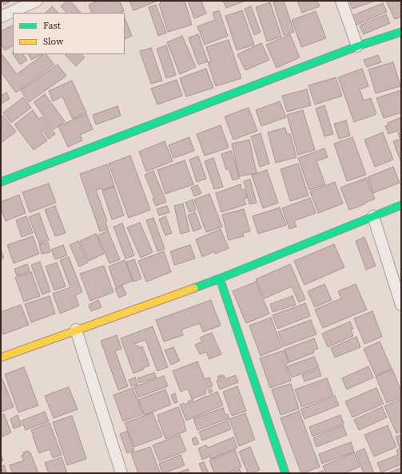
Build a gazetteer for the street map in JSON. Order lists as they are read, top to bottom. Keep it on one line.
{"legend":["Fast","Slow"]}
